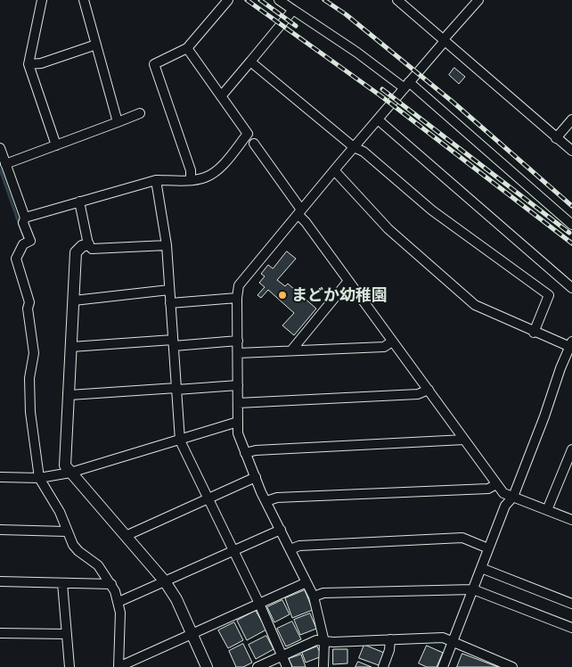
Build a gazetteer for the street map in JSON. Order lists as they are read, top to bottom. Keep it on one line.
{"places":["まどか幼稚園"]}
